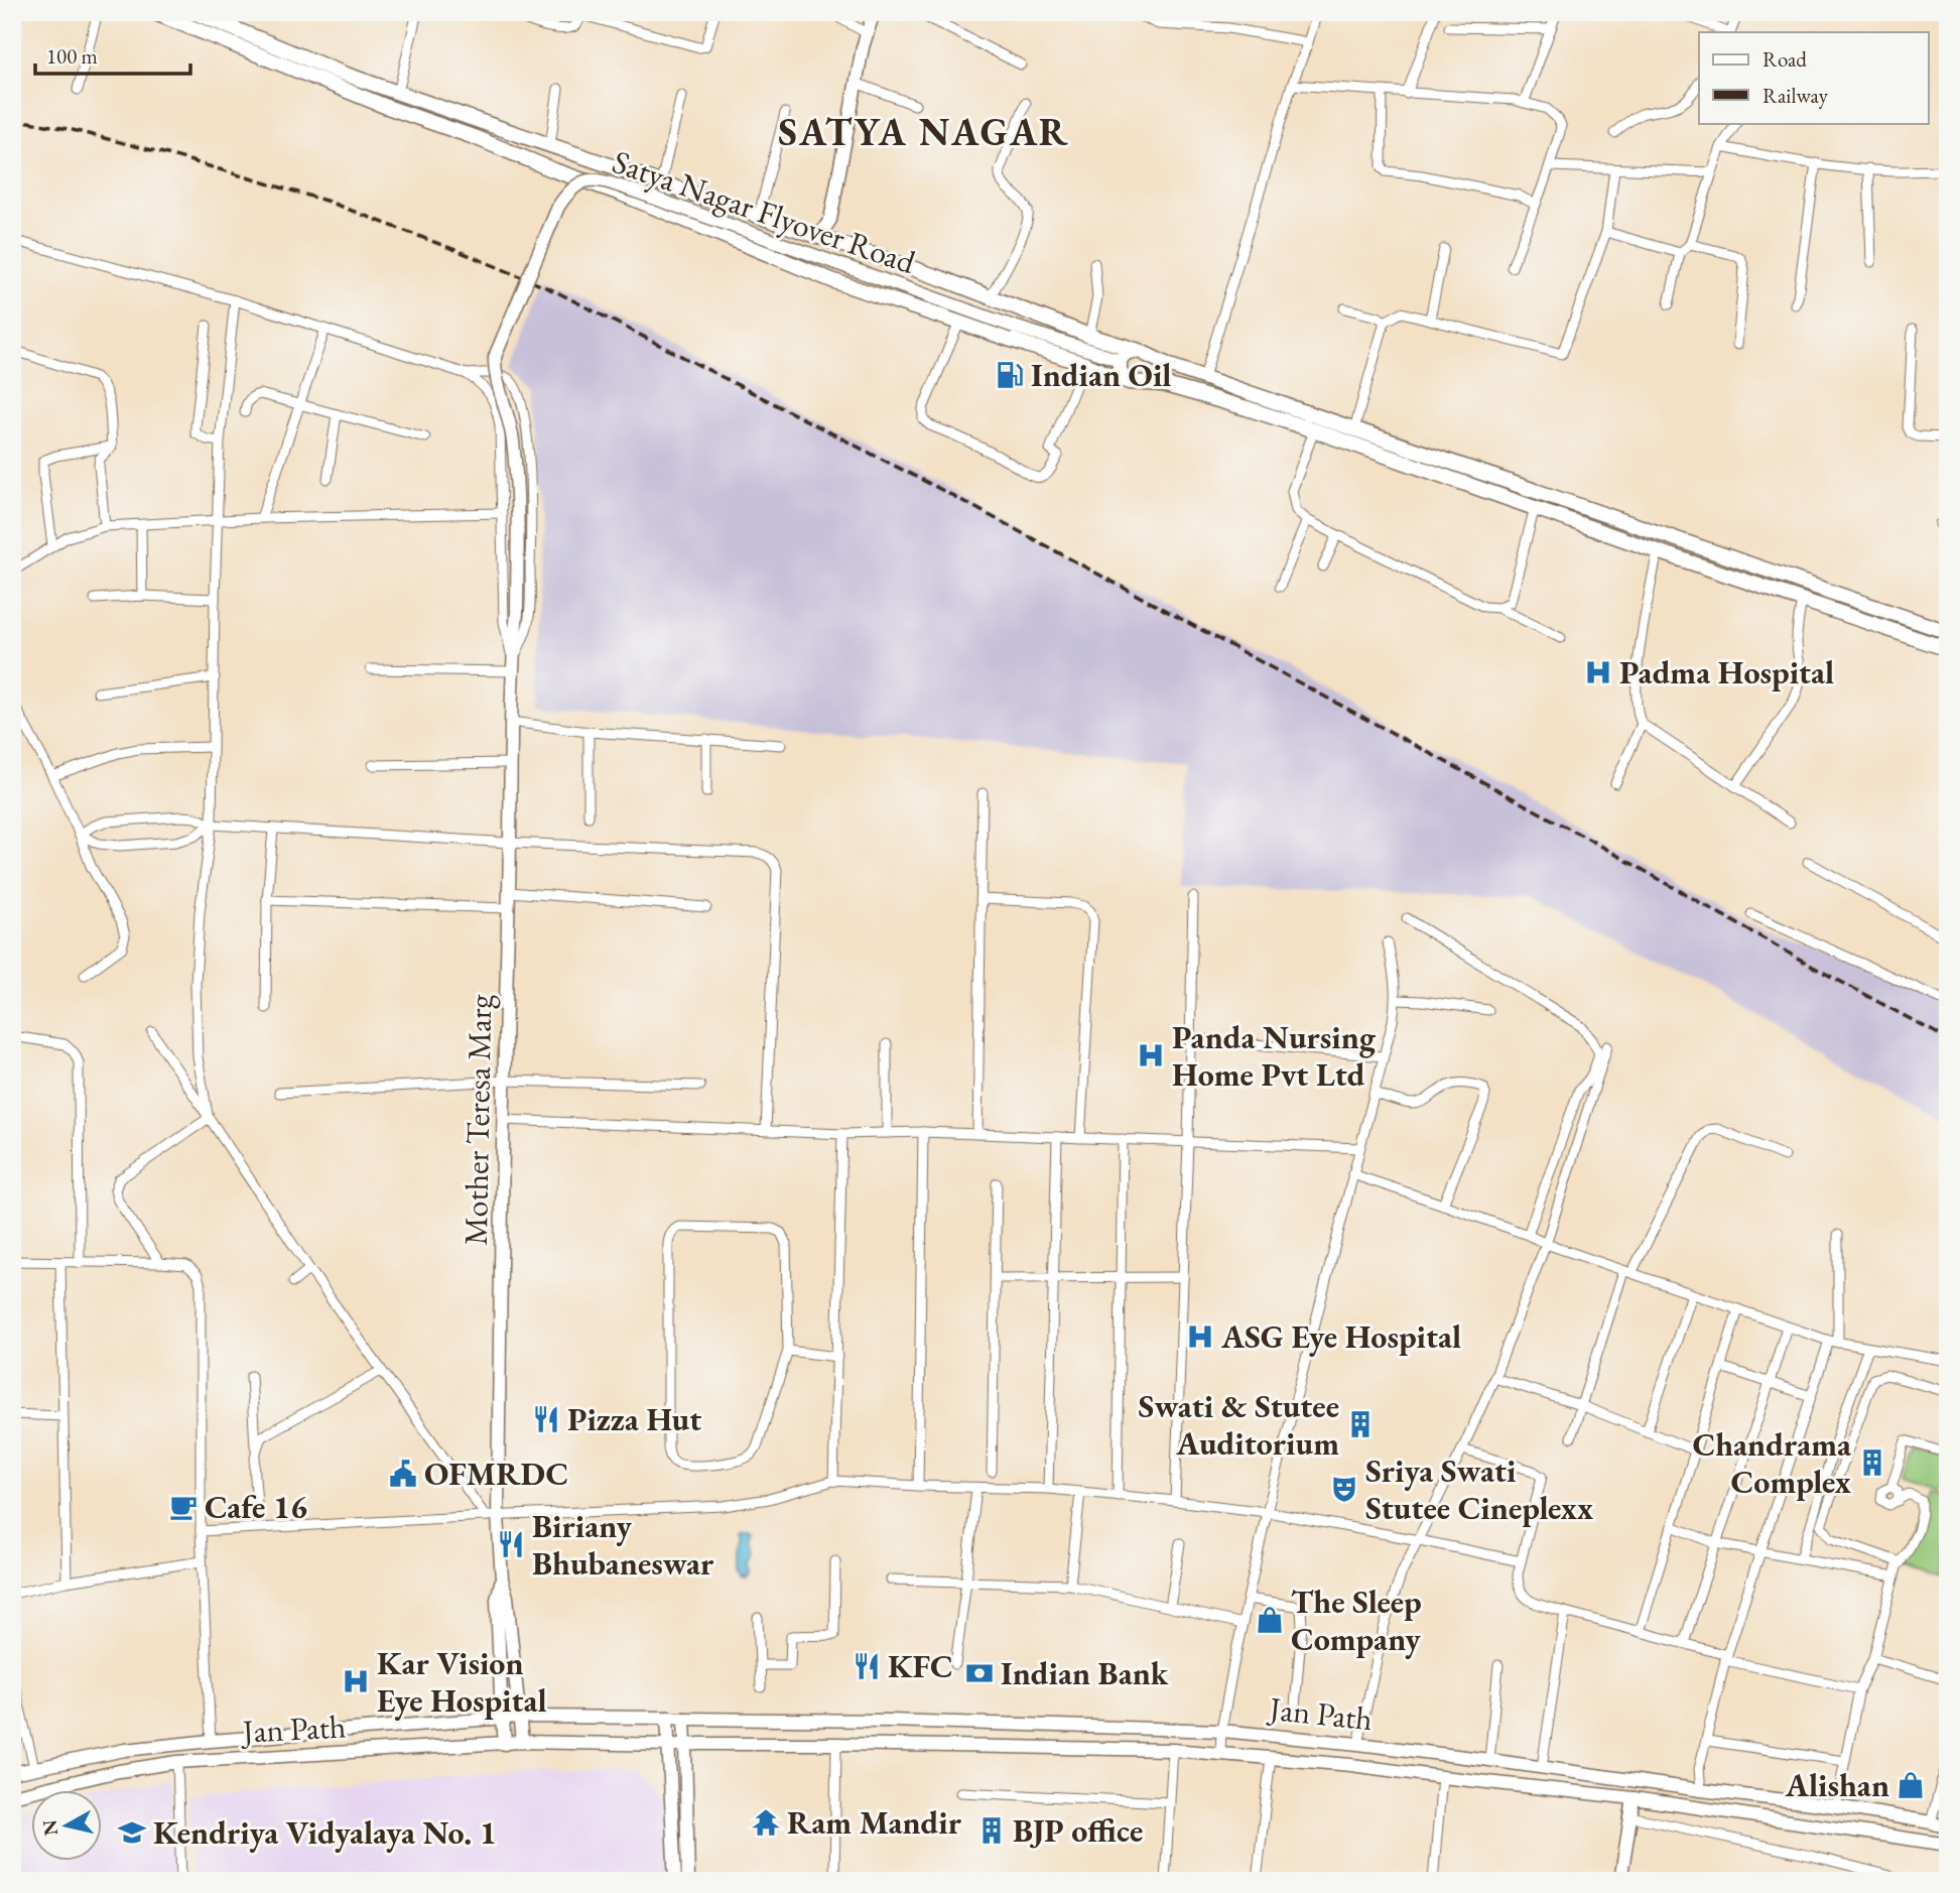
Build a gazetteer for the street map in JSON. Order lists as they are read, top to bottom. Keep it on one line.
{"streets":{"main road":["Satya Nagar Flyover Road","Mother Teresa Marg","Jan Path"]},"crossings":[["Satya Nagar Flyover Road","Mother Teresa Marg"],["Mother Teresa Marg","Jan Path"]],"districts":["SATYA NAGAR"],"places":{"fuel station":["Indian Oil"],"hospital":["Padma Hospital","Panda Nursing Home Pvt Ltd","ASG Eye Hospital","Kar Vision Eye Hospital"],"restaurant":["Pizza Hut","Biriany Bhubaneswar","KFC"],"building":["Swati & Stutee Auditorium","Chandrama Complex","BJP office"],"public building":["OFMRDC"],"theatre":["Sriya Swati Stutee Cineplexx"],"cafe":["Cafe 16"],"shop":["The Sleep Company","Alishan"],"bank":["Indian Bank"],"temple":["Ram Mandir"],"school or university":["Kendriya Vidyalaya No. 1"]},"legend":["Road","Railway"],"scale_bar":"100 m","north":"left"}
